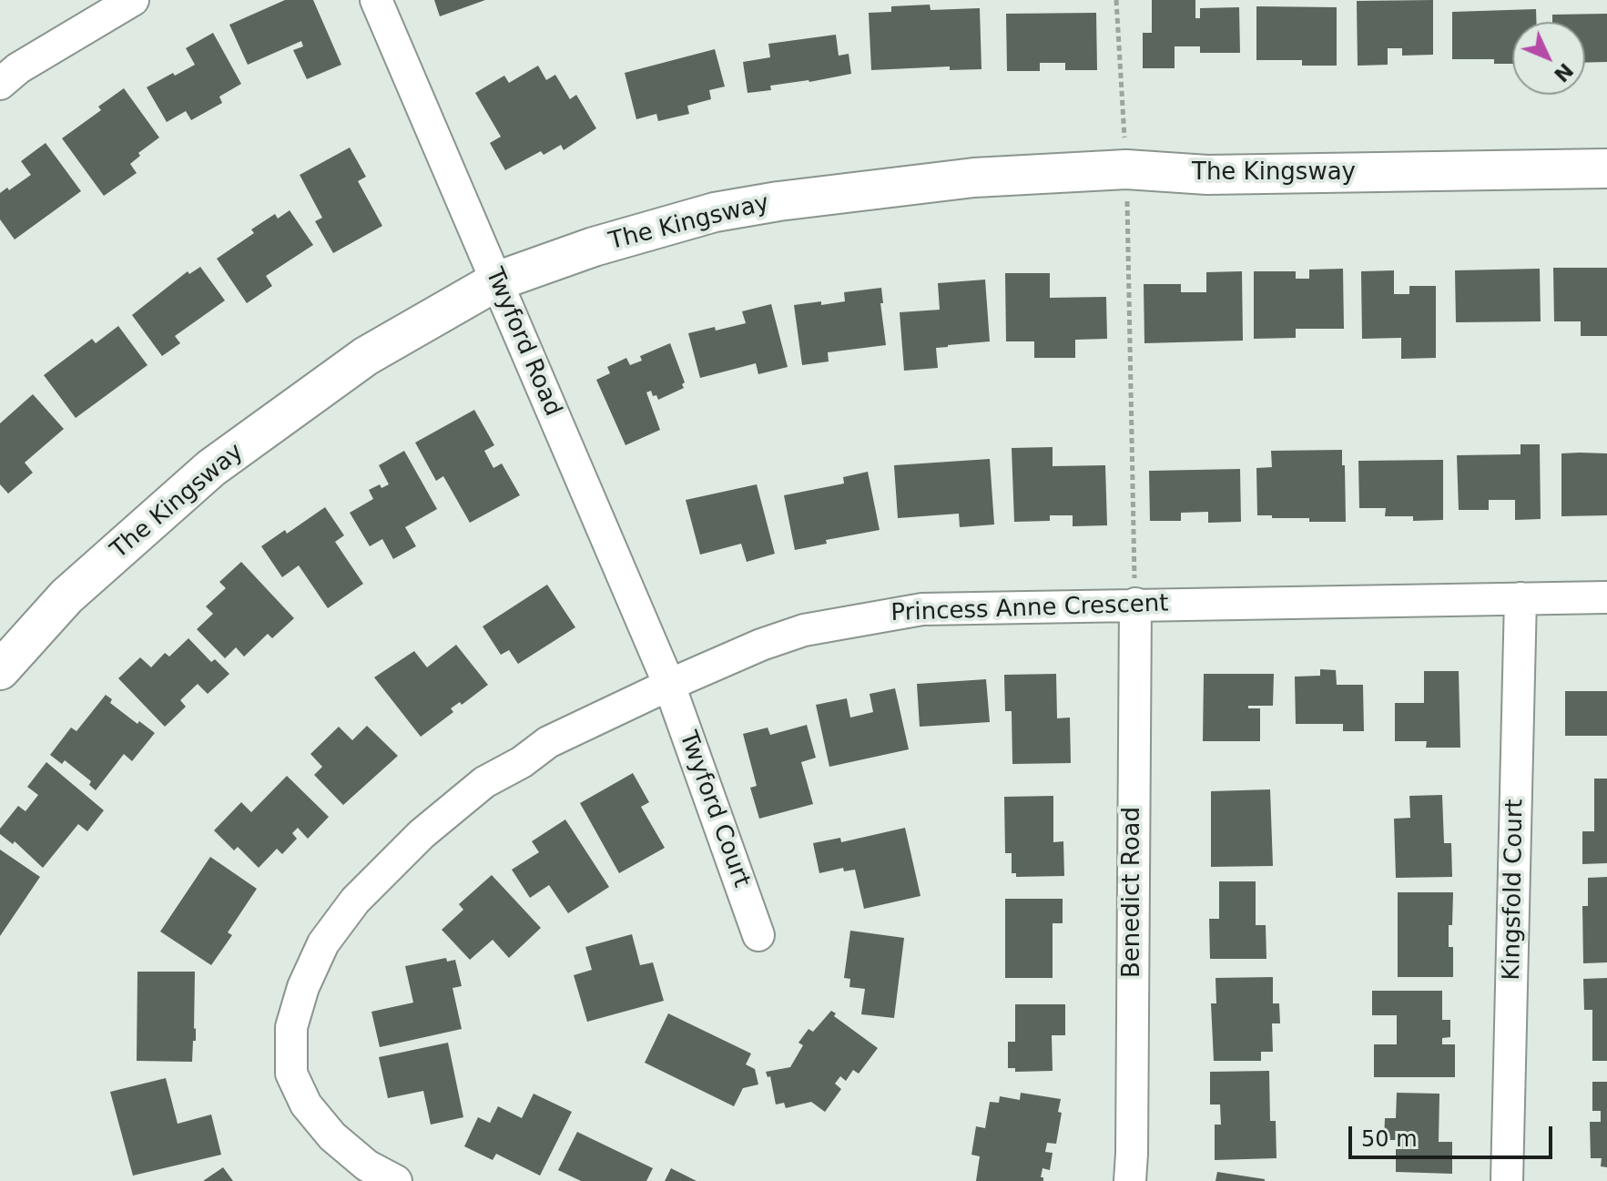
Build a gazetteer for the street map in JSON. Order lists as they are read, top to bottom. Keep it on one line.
{"streets":{"street":["The Kingsway","Twyford Road","Princess Anne Crescent","Twyford Court","Kingsfold Court","Benedict Road"]},"crossings":[["The Kingsway","Twyford Road"],["Twyford Road","Princess Anne Crescent"],["Twyford Road","Twyford Court"],["Princess Anne Crescent","Twyford Court"],["Princess Anne Crescent","Kingsfold Court"],["Princess Anne Crescent","Benedict Road"]],"scale_bar":"50 m","north":"bottom right"}
